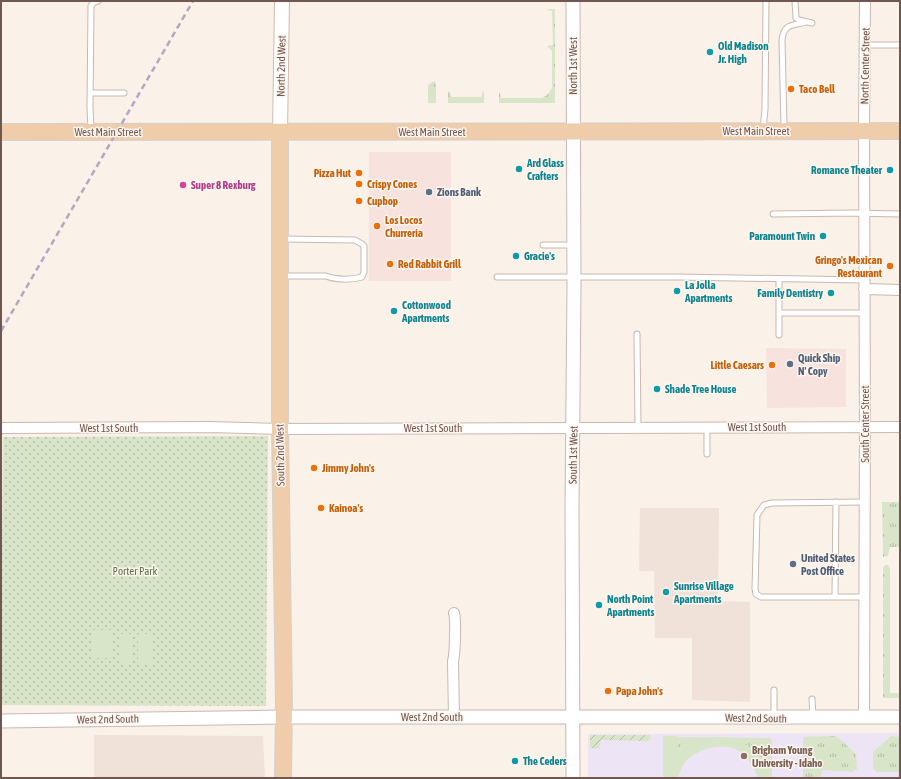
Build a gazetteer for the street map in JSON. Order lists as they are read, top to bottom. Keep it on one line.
{"streets":{"main road":["North 2nd West","West Main Street","South 2nd West"],"street":["North 1st West","North Center Street","South Center Street","West 1st South","South 1st West","West 2nd South"]},"crossings":[["North 2nd West","West Main Street"],["North 2nd West","South 2nd West"],["North 1st West","West Main Street"],["North 1st West","South 1st West"],["North Center Street","West Main Street"],["North Center Street","South Center Street"],["West Main Street","South Center Street"],["West Main Street","South 2nd West"],["West Main Street","South 1st West"],["South Center Street","West 1st South"],["South Center Street","West 2nd South"],["West 1st South","South 2nd West"],["West 1st South","South 1st West"],["South 2nd West","West 2nd South"],["South 1st West","West 2nd South"]],"parks":["Porter Park"],"places":["Old Madison Jr. High","Taco Bell","Ard Glass Crafters","Romance Theater","Pizza Hut","Crispy Cones","Super 8 Rexburg","Zions Bank","Cupbop","Los Locos Churreria","Paramount Twin","Gracie's","Red Rabbit Grill","Gringo's Mexican Restaurant","La Jolla Apartments","Family Dentistry","Cottonwood Apartments","Quick Ship N' Copy","Little Caesars","Shade Tree House","Jimmy John's","Kainoa's","United States Post Office","Sunrise Village Apartments","North Point Apartments","Papa John's","Brigham Young University - Idaho","The Ceders"]}
